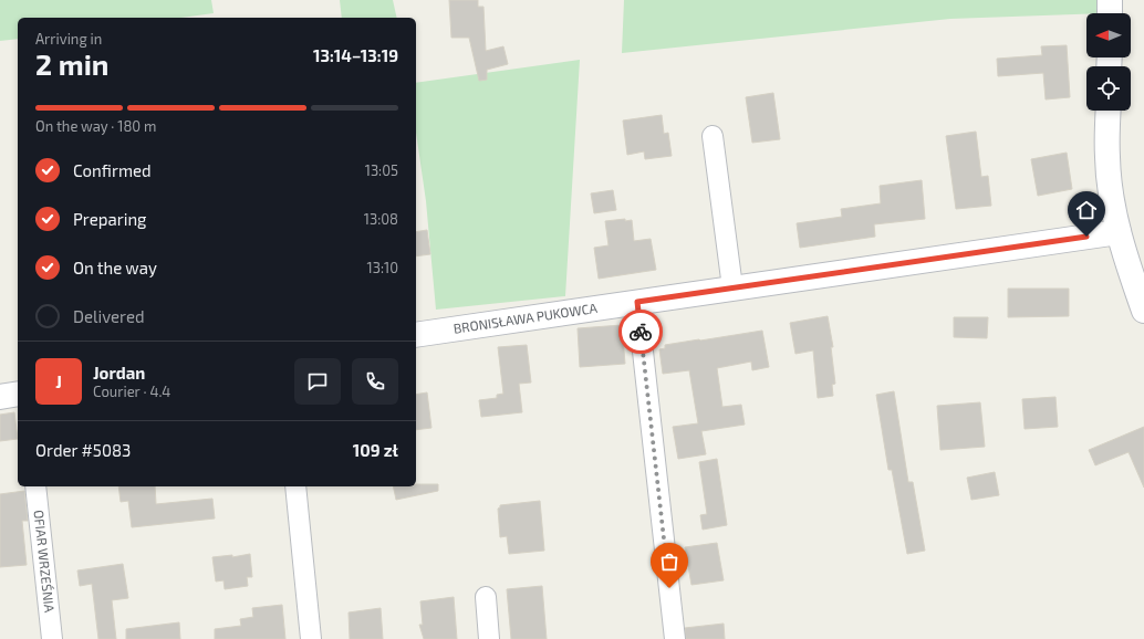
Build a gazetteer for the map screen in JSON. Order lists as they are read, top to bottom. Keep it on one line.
{"streets":{"street":["BRONISŁAWA PUKOWCA","OFIAR WRZEŚNIA"]},"north":"left","page":{"heading":["2 min","Arriving in","13:14–13:19"],"panel":["Jordan","Courier · 4.4","Order #5083","109 zł"],"bar":"On the way · 180 m","list":[["Confirmed","13:05"],["Preparing","13:08"],["On the way","13:10"],"Delivered"],"round":"J"}}
